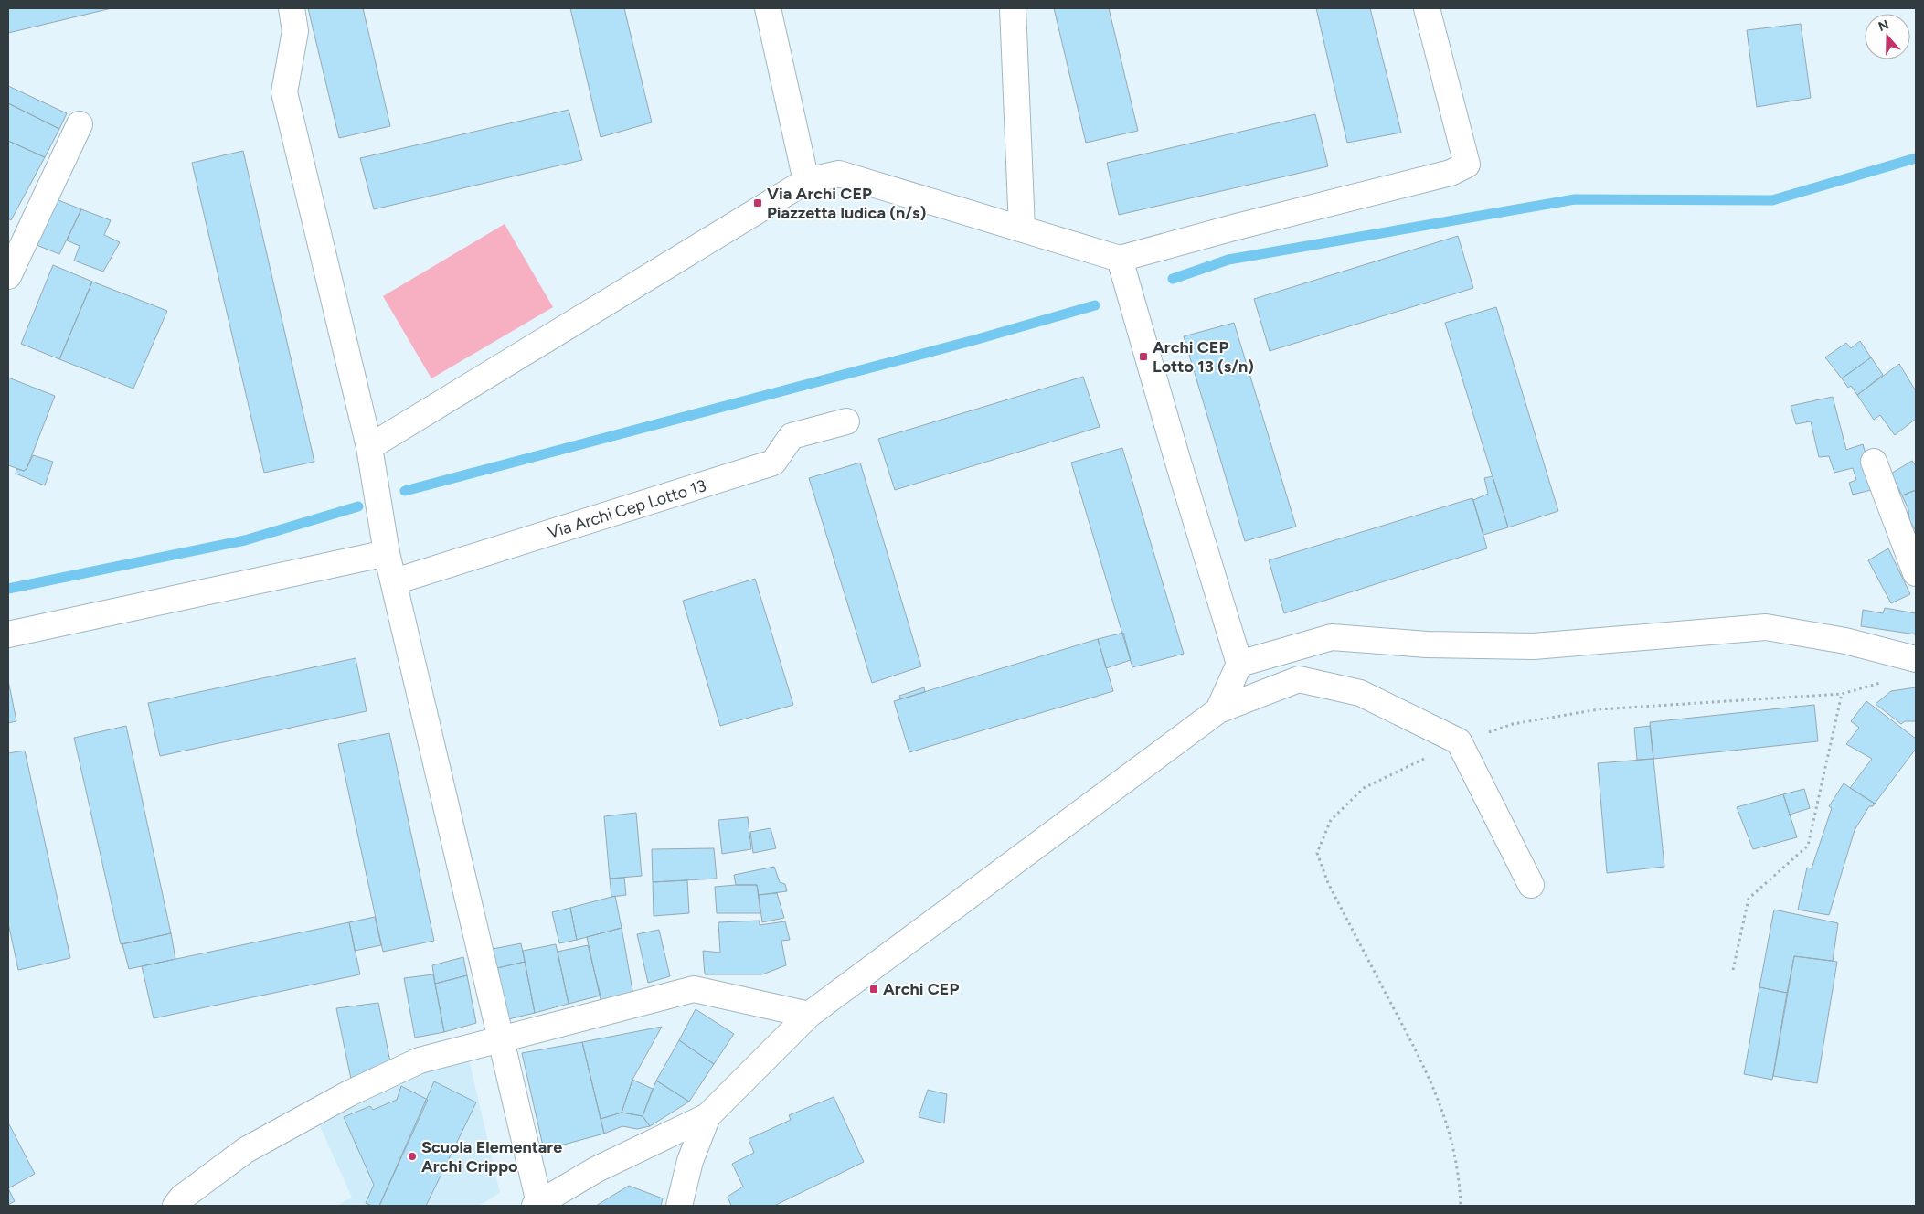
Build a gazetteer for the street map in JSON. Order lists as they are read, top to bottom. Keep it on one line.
{"streets":{"street":["Via Archi Cep Lotto 13"]},"places":{"transit":["Via Archi CEP Piazzetta ludica (n/s)","Archi CEP Lotto 13 (s/n)","Archi CEP"],"other":["Scuola Elementare Archi Crippo"]},"north":"top"}
